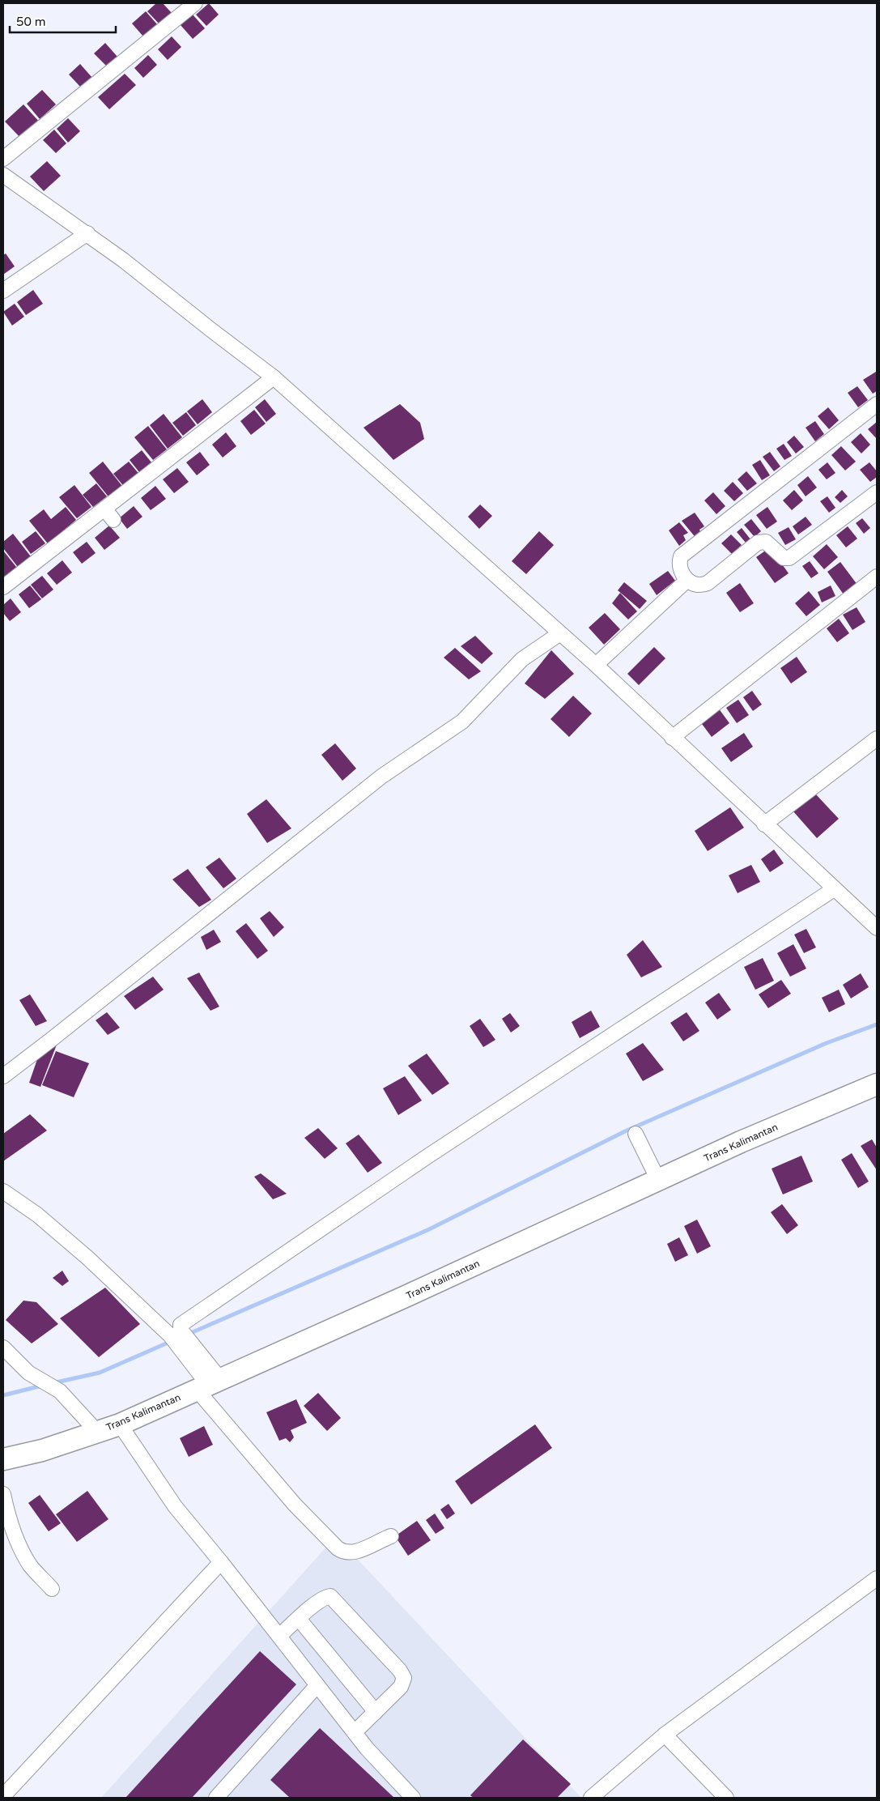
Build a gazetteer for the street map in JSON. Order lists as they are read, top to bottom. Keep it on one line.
{"streets":{"highway":["Trans Kalimantan"]},"scale_bar":"50 m"}
